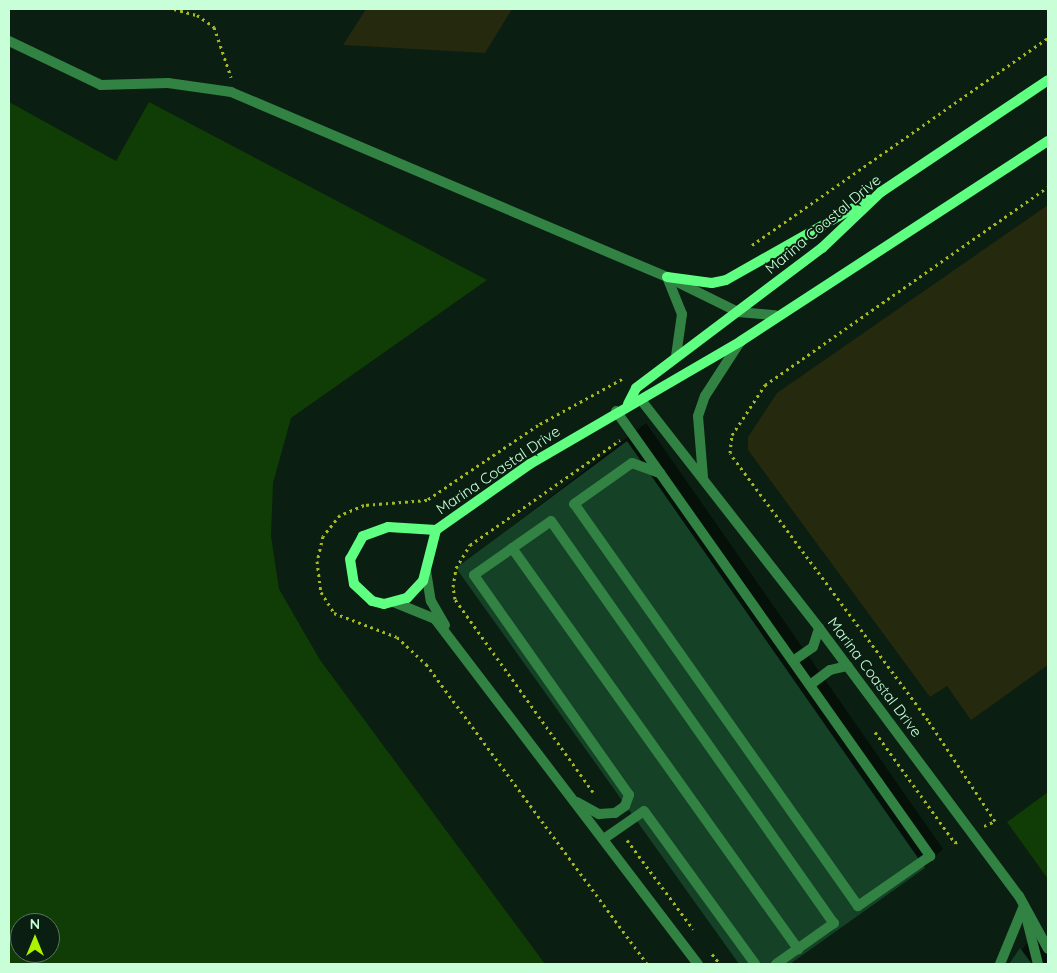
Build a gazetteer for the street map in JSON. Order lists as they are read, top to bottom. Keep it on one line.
{"streets":{"street":["Marina Coastal Drive"]},"north":"top"}
